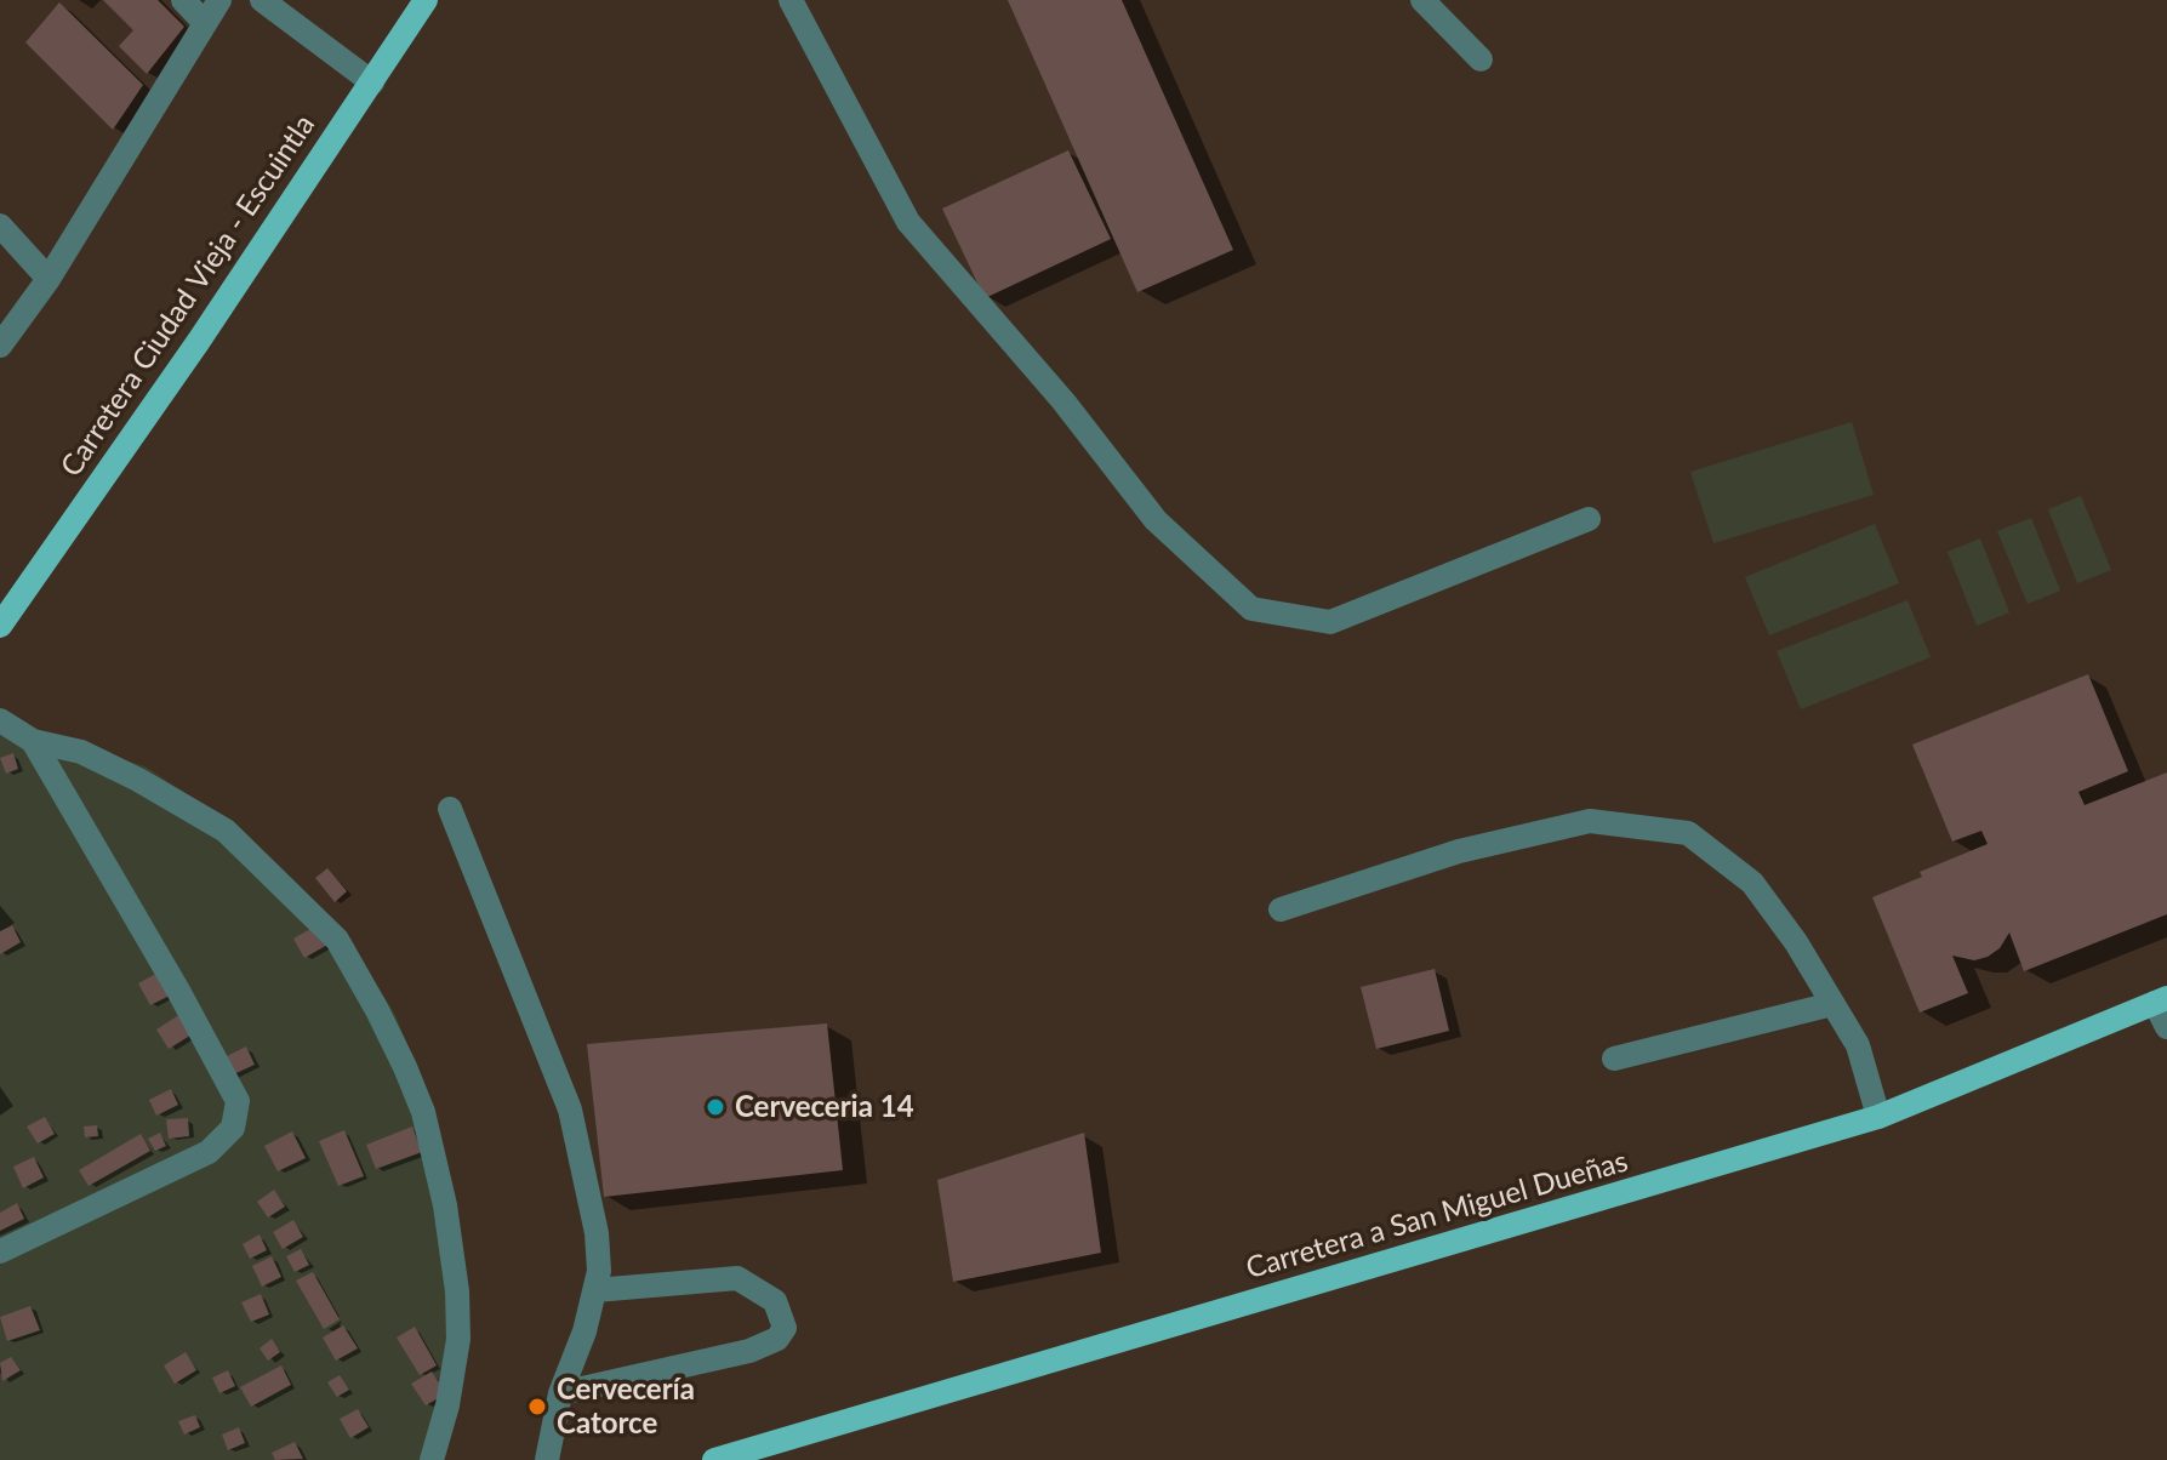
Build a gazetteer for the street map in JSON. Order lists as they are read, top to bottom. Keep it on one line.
{"streets":{"main road":["Carretera Ciudad Vieja - Escuintla","Carretera a San Miguel Dueñas"]},"places":["Cerveceria 14","Cervecería Catorce"]}
